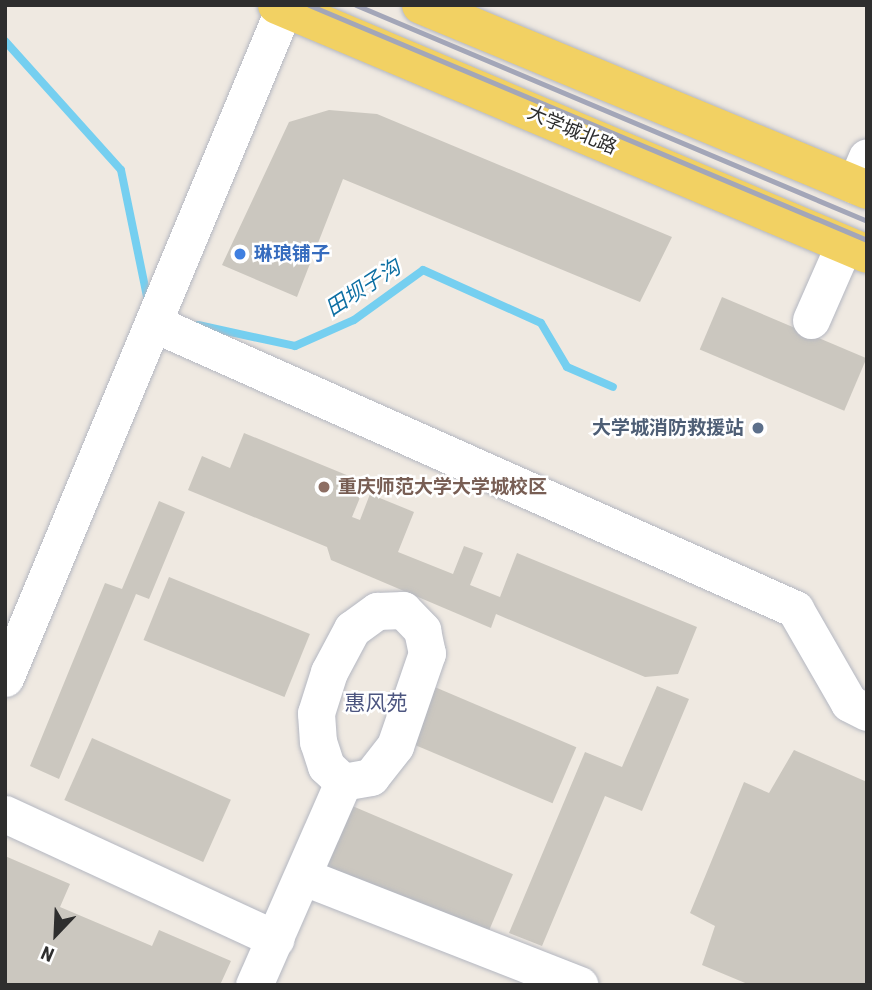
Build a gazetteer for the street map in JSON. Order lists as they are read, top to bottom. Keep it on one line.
{"streets":{"main road":["大学城北路"]},"districts":["惠风苑"],"water":["田坝子沟"],"places":["琳琅铺子","大学城消防救援站","重庆师范大学大学城校区"],"north":"bottom left"}
